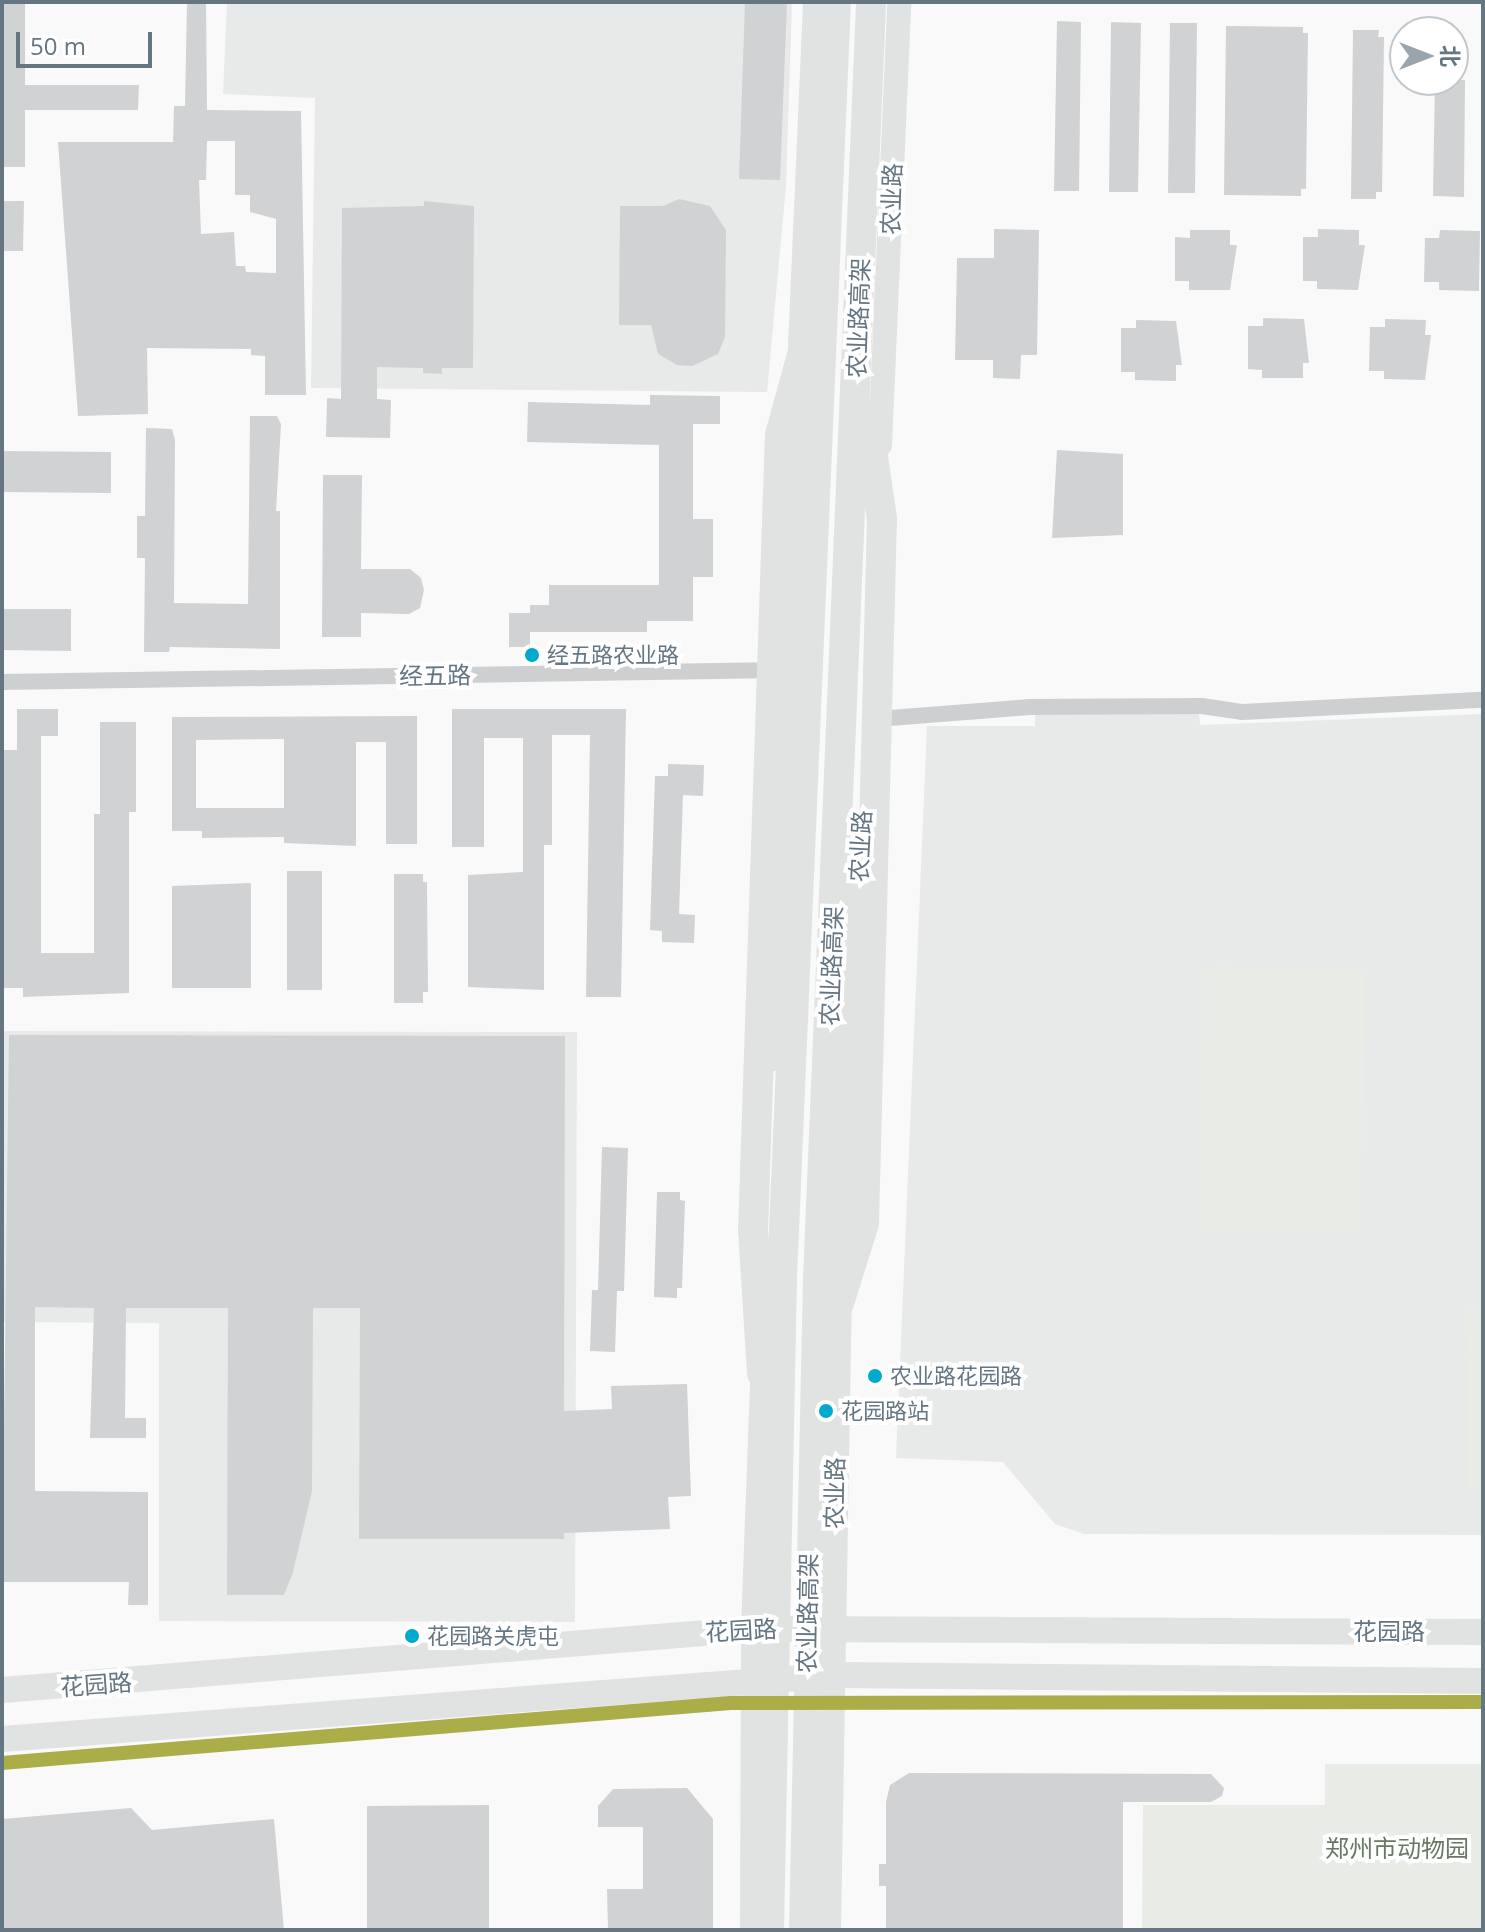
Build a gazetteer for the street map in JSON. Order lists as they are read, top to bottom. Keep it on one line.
{"streets":{"highway":["农业路高架"],"main road":["花园路"],"street":["农业路","经五路"]},"crossings":[["农业路","经五路"],["农业路","花园路"]],"parks":["郑州市动物园"],"places":["经五路农业路","农业路花园路","花园路站","花园路关虎屯"],"scale_bar":"50 m","north":"right"}
